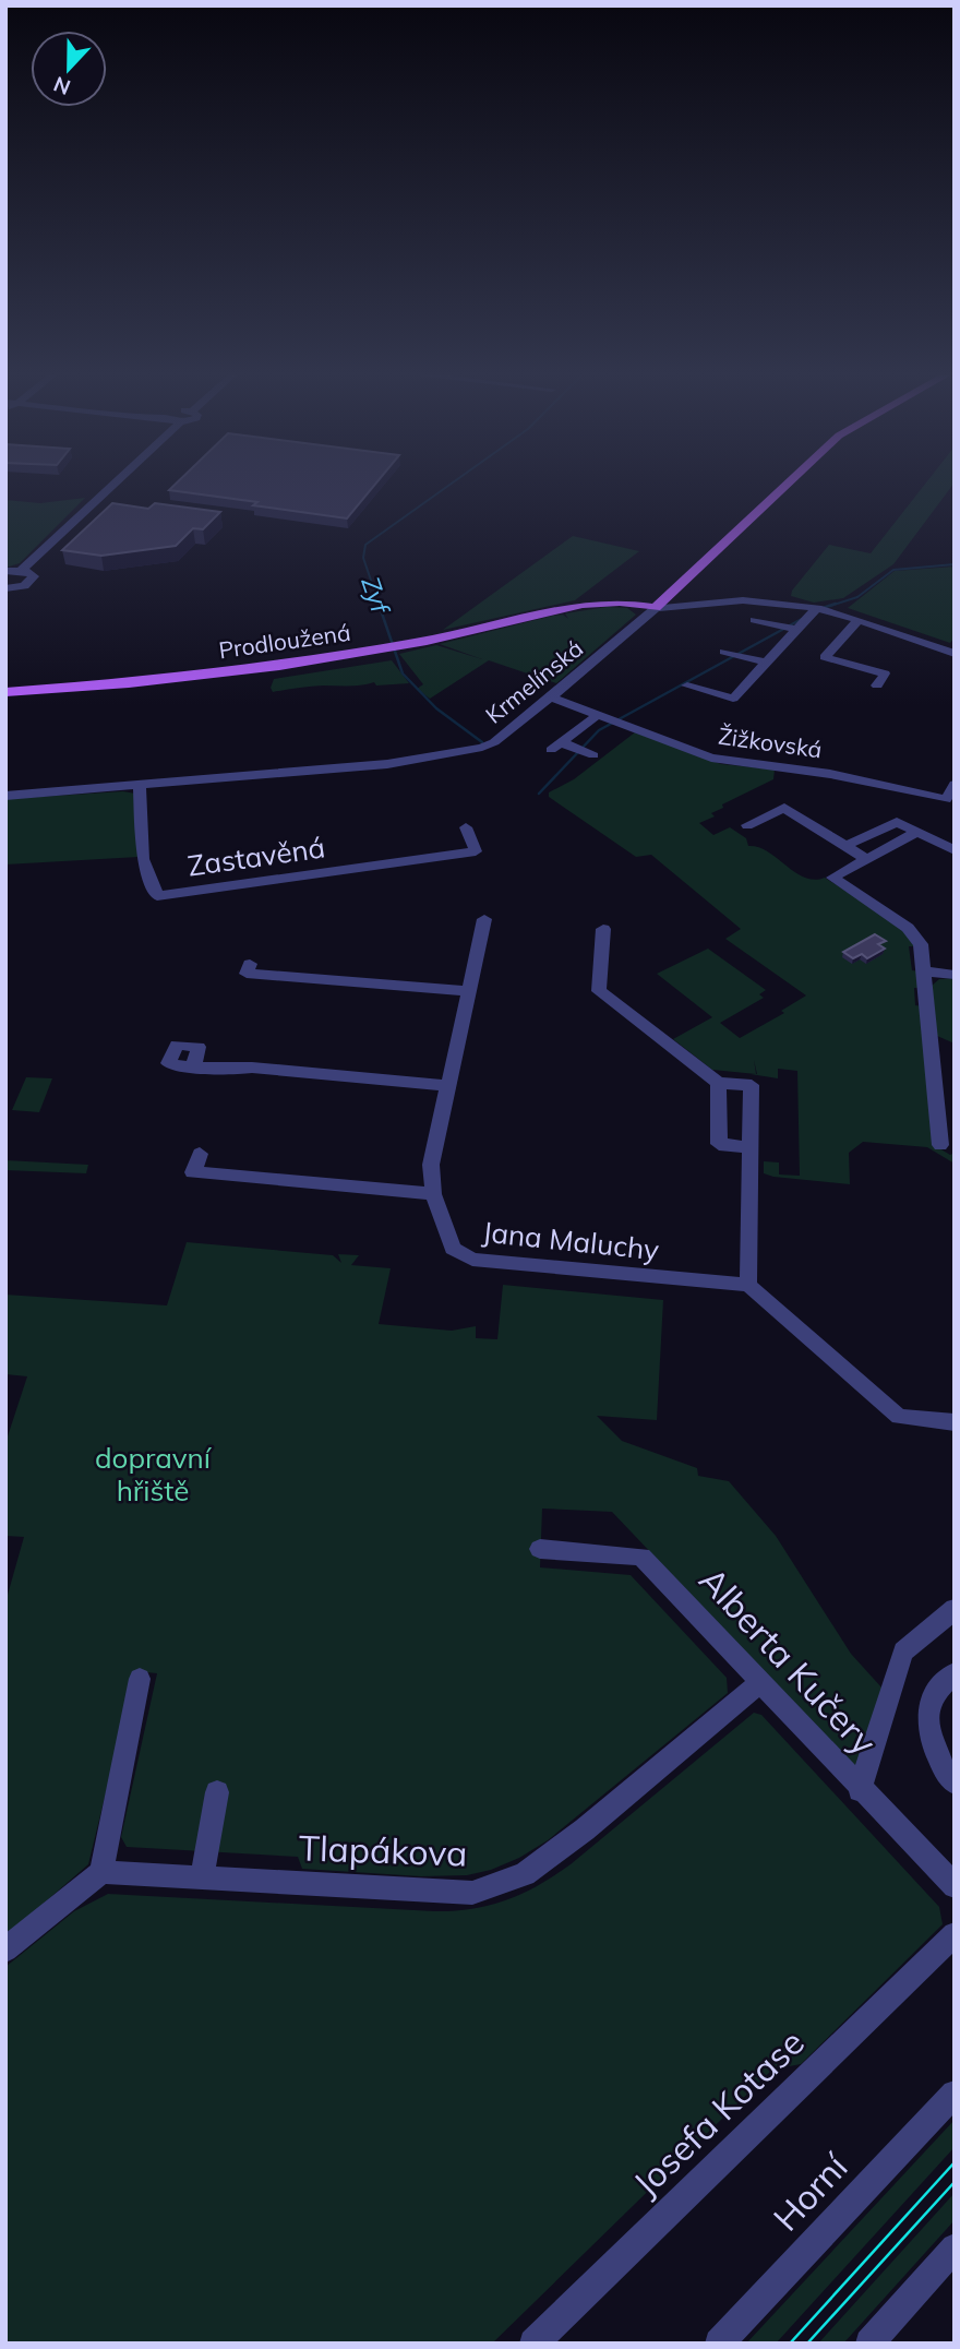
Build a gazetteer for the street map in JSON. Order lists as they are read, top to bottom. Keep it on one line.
{"streets":{"main road":["Prodloužená","Krmelínská"],"street":["Žižkovská","Zastavěná","Jana Maluchy","Alberta Kučery","Tlapákova","Josefa Kotase","Horní"]},"crossings":[["Prodloužená","Krmelínská"],["Krmelínská","Žižkovská"],["Krmelínská","Zastavěná"],["Alberta Kučery","Tlapákova"]],"water":["Zyf"],"parks":["dopravní hřiště"],"north":"bottom"}
